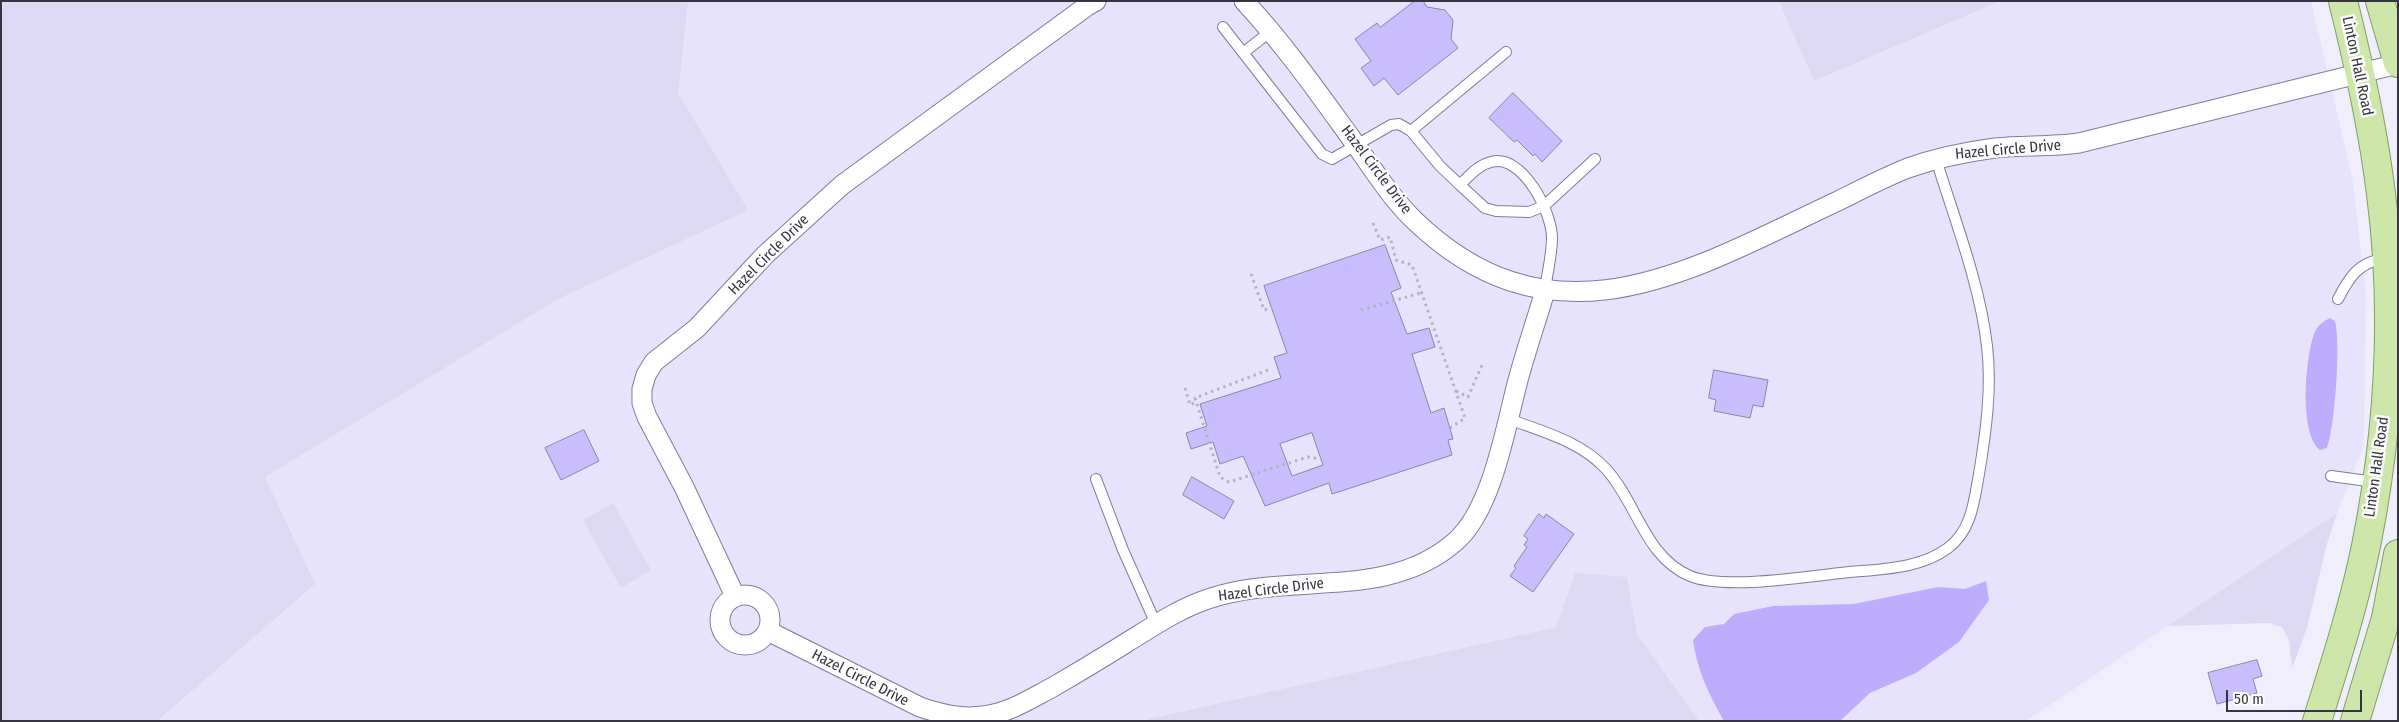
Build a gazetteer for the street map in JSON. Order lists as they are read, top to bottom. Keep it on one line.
{"streets":{"main road":["Linton Hall Road"],"street":["Hazel Circle Drive"]},"crossings":[["Linton Hall Road","Hazel Circle Drive"]],"scale_bar":"50 m"}
